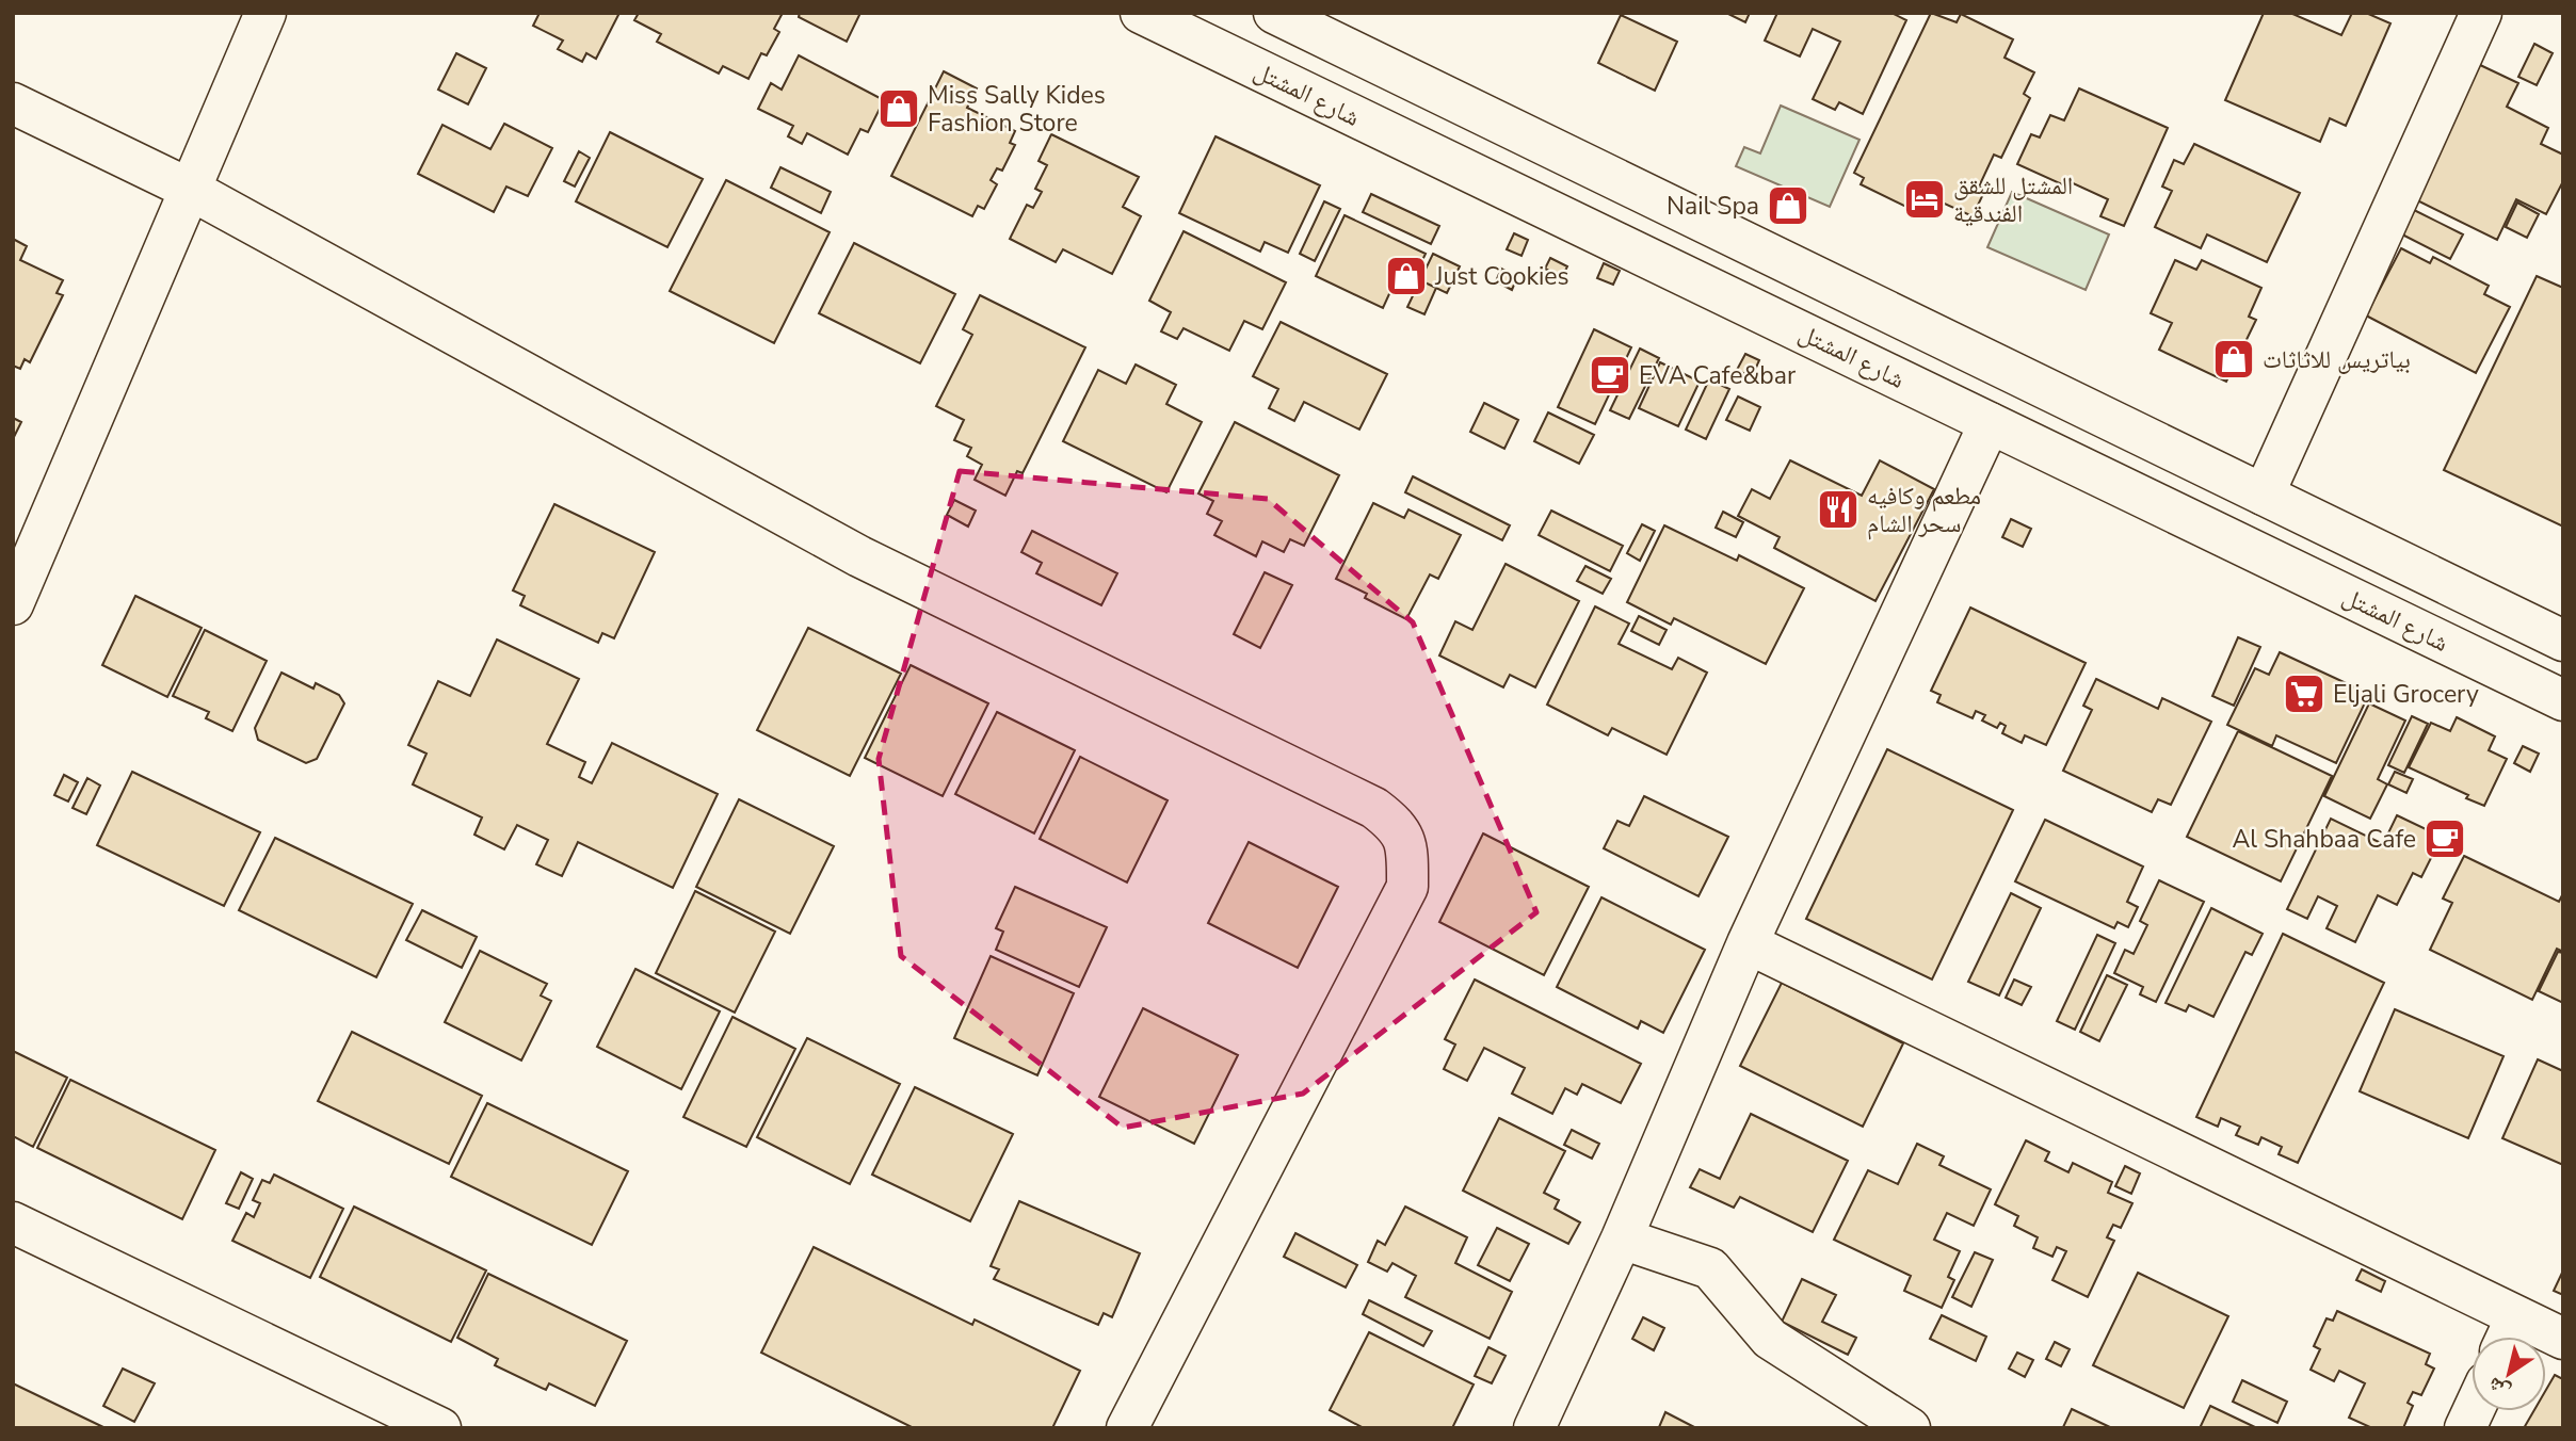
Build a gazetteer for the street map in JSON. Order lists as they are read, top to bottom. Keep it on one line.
{"streets":{"street":["شارع المشتل"]},"places":{"shop":["Miss Sally Kides Fashion Store","Nail Spa","Just Cookies","بياتريس للاثاثات"],"hotel":["المشتل للشقق الفندقية"],"cafe":["EVA Cafe&bar","Al Shahbaa Cafe"],"restaurant":["مطعم وكافيه سحر الشام"],"supermarket":["Eljali Grocery"]},"north":"bottom left"}
